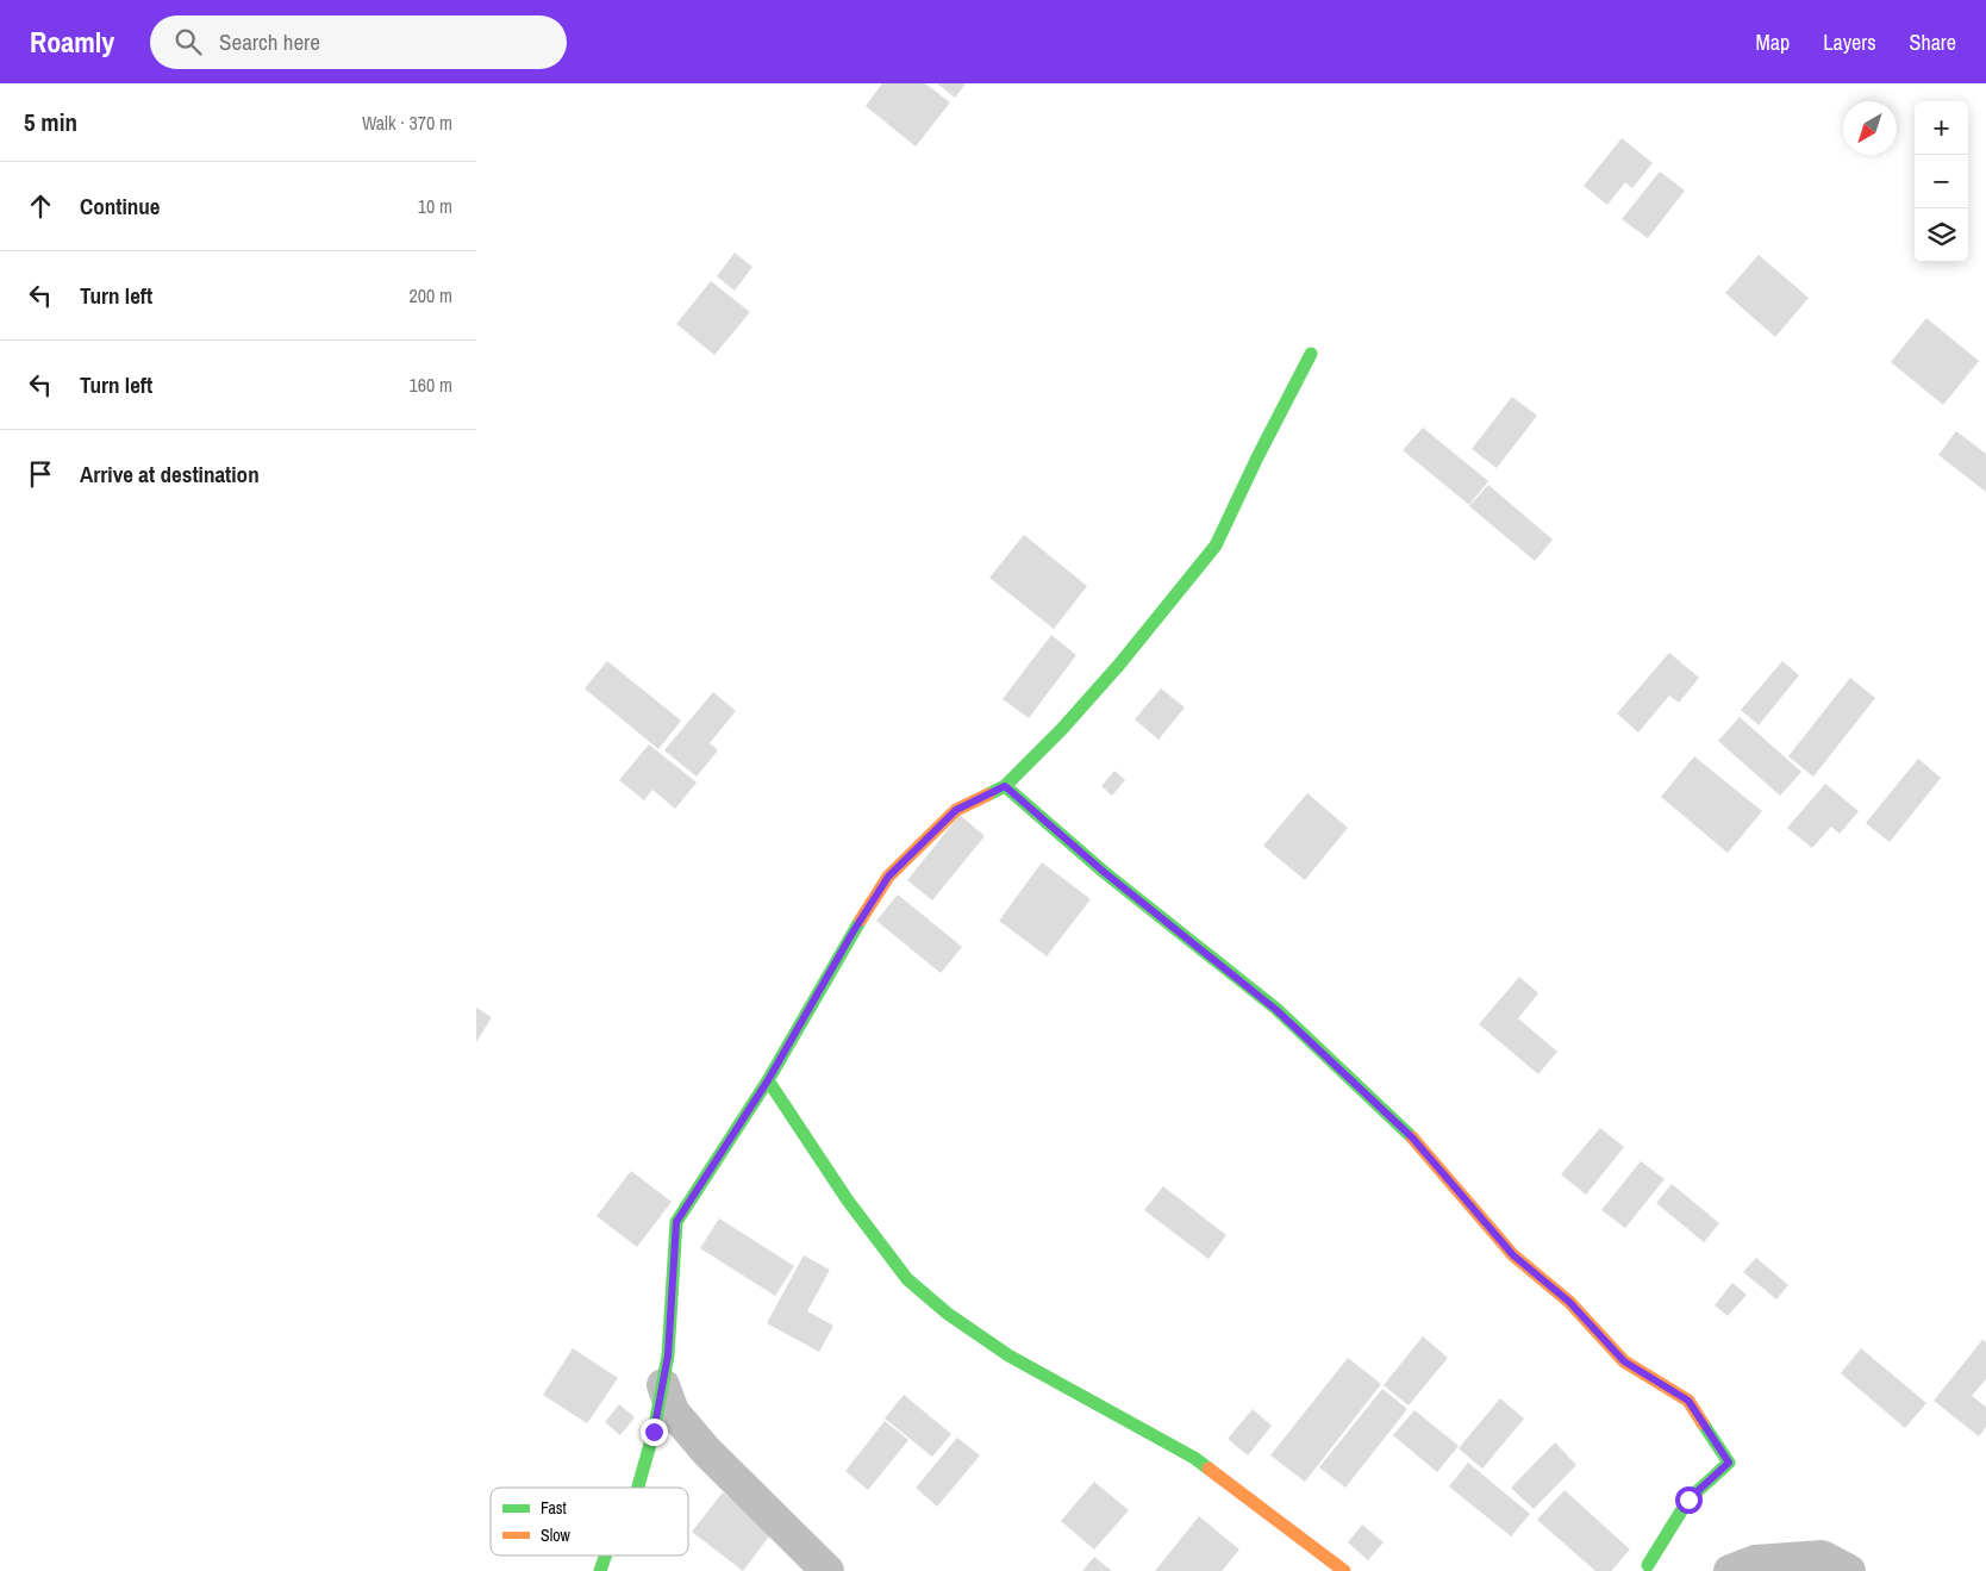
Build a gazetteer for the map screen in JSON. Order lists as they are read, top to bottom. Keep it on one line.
{"legend":["Fast","Slow"],"north":"bottom left","page":{"header":"Roamly","search":"Search here","nav":["Map","Layers","Share"],"heading":["5 min","Walk · 370 m"],"map_buttons":["+","−"],"list":[["Continue","10 m"],["Turn left","200 m"],["Turn left","160 m"],"Arrive at destination"]}}
